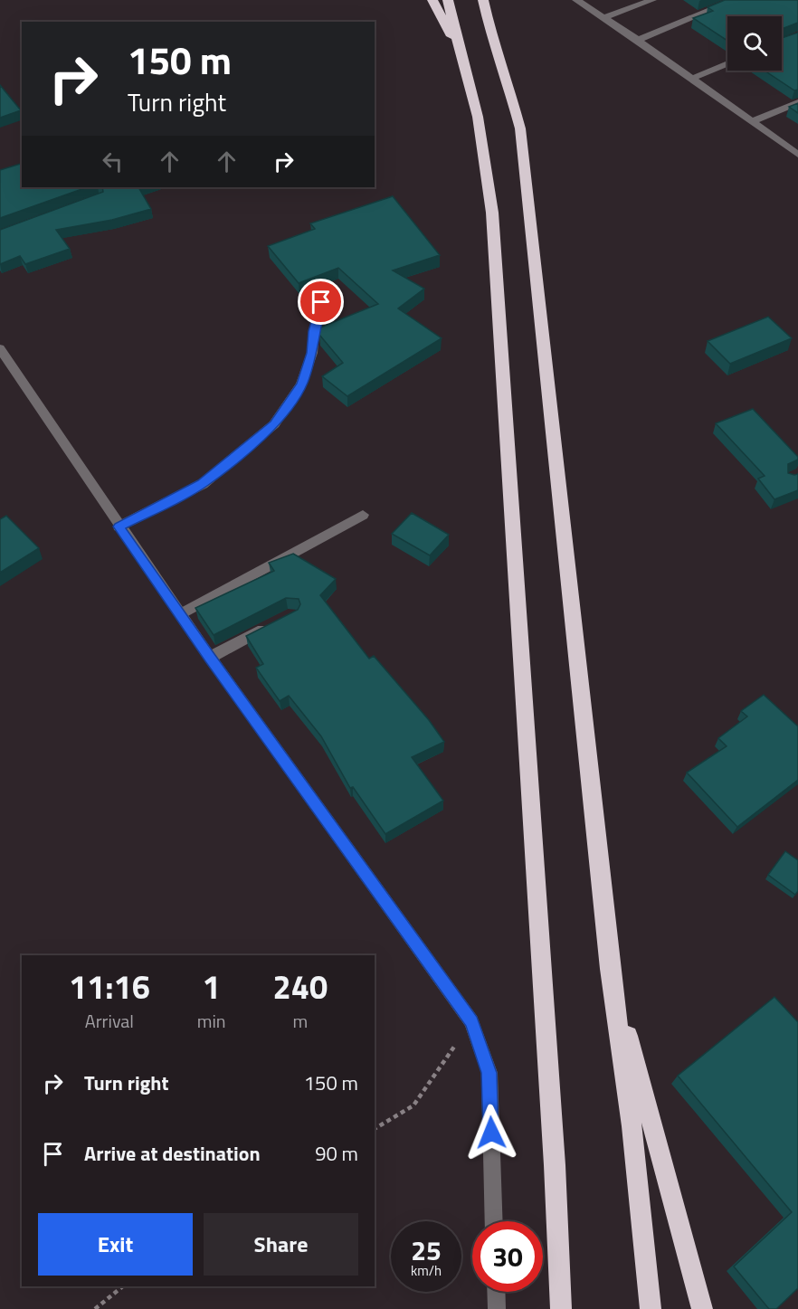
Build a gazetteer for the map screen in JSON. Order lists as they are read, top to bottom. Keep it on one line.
{"page":{"turn":["150 m","Turn right"],"eta":["11:16","Arrival","1","min","240","m"],"list":[{"name":"Turn right","value":"150 m"},{"name":"Arrive at destination","value":"90 m"}],"buttons":["Exit","Share"],"speed":"25 km/h","limit":"30"}}
